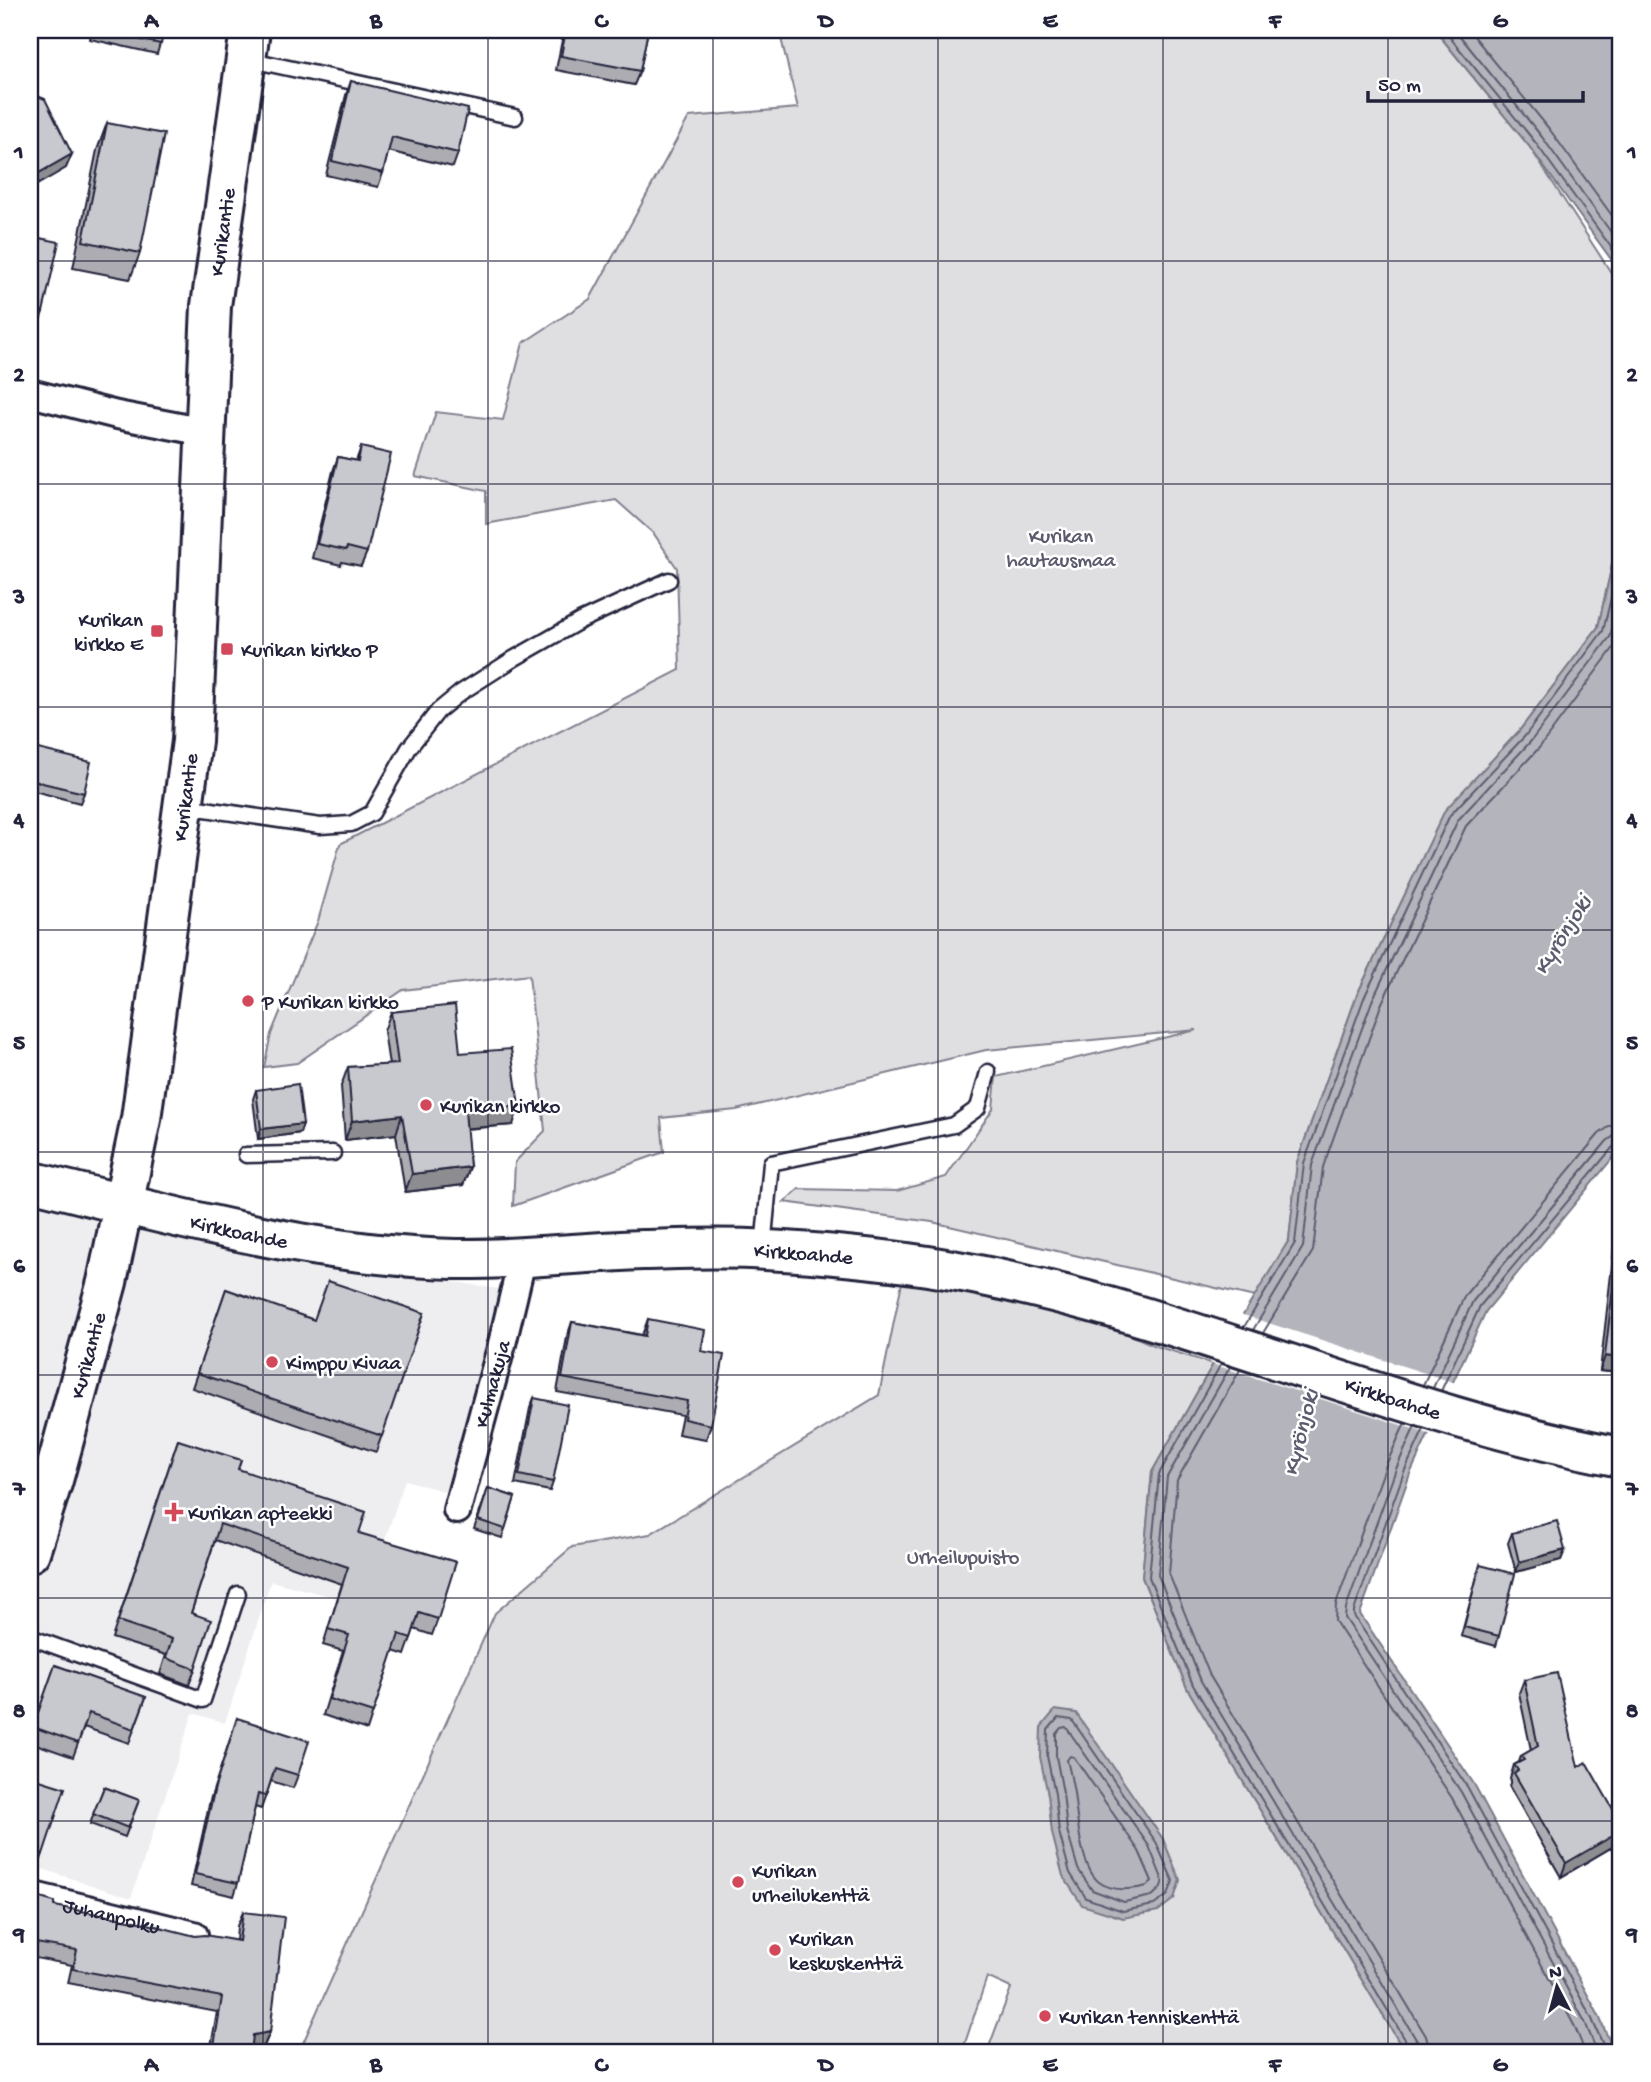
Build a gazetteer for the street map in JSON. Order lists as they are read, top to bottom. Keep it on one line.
{"streets":{"main road":["Kurikantie","Kirkkoahde"],"street":["Kulmakuja","Juhanpolku"]},"crossings":[["Kurikantie","Kirkkoahde"],["Kirkkoahde","Kulmakuja"]],"water":["Kyrönjoki"],"parks":["Kurikan hautausmaa","Urheilupuisto"],"places":{"transit":["Kurikan kirkko E","Kurikan kirkko P"],"other":["P Kurikan kirkko","Kurikan kirkko","Kimppu Kivaa","Kurikan urheilukenttä","Kurikan keskuskenttä","Kurikan tenniskenttä"],"health":["Kurikan apteekki"]},"scale_bar":"50 m","north":"top","grid":{"columns":["A","B","C","D","E","F","G"],"rows":["1","2","3","4","5","6","7","8","9"]}}
